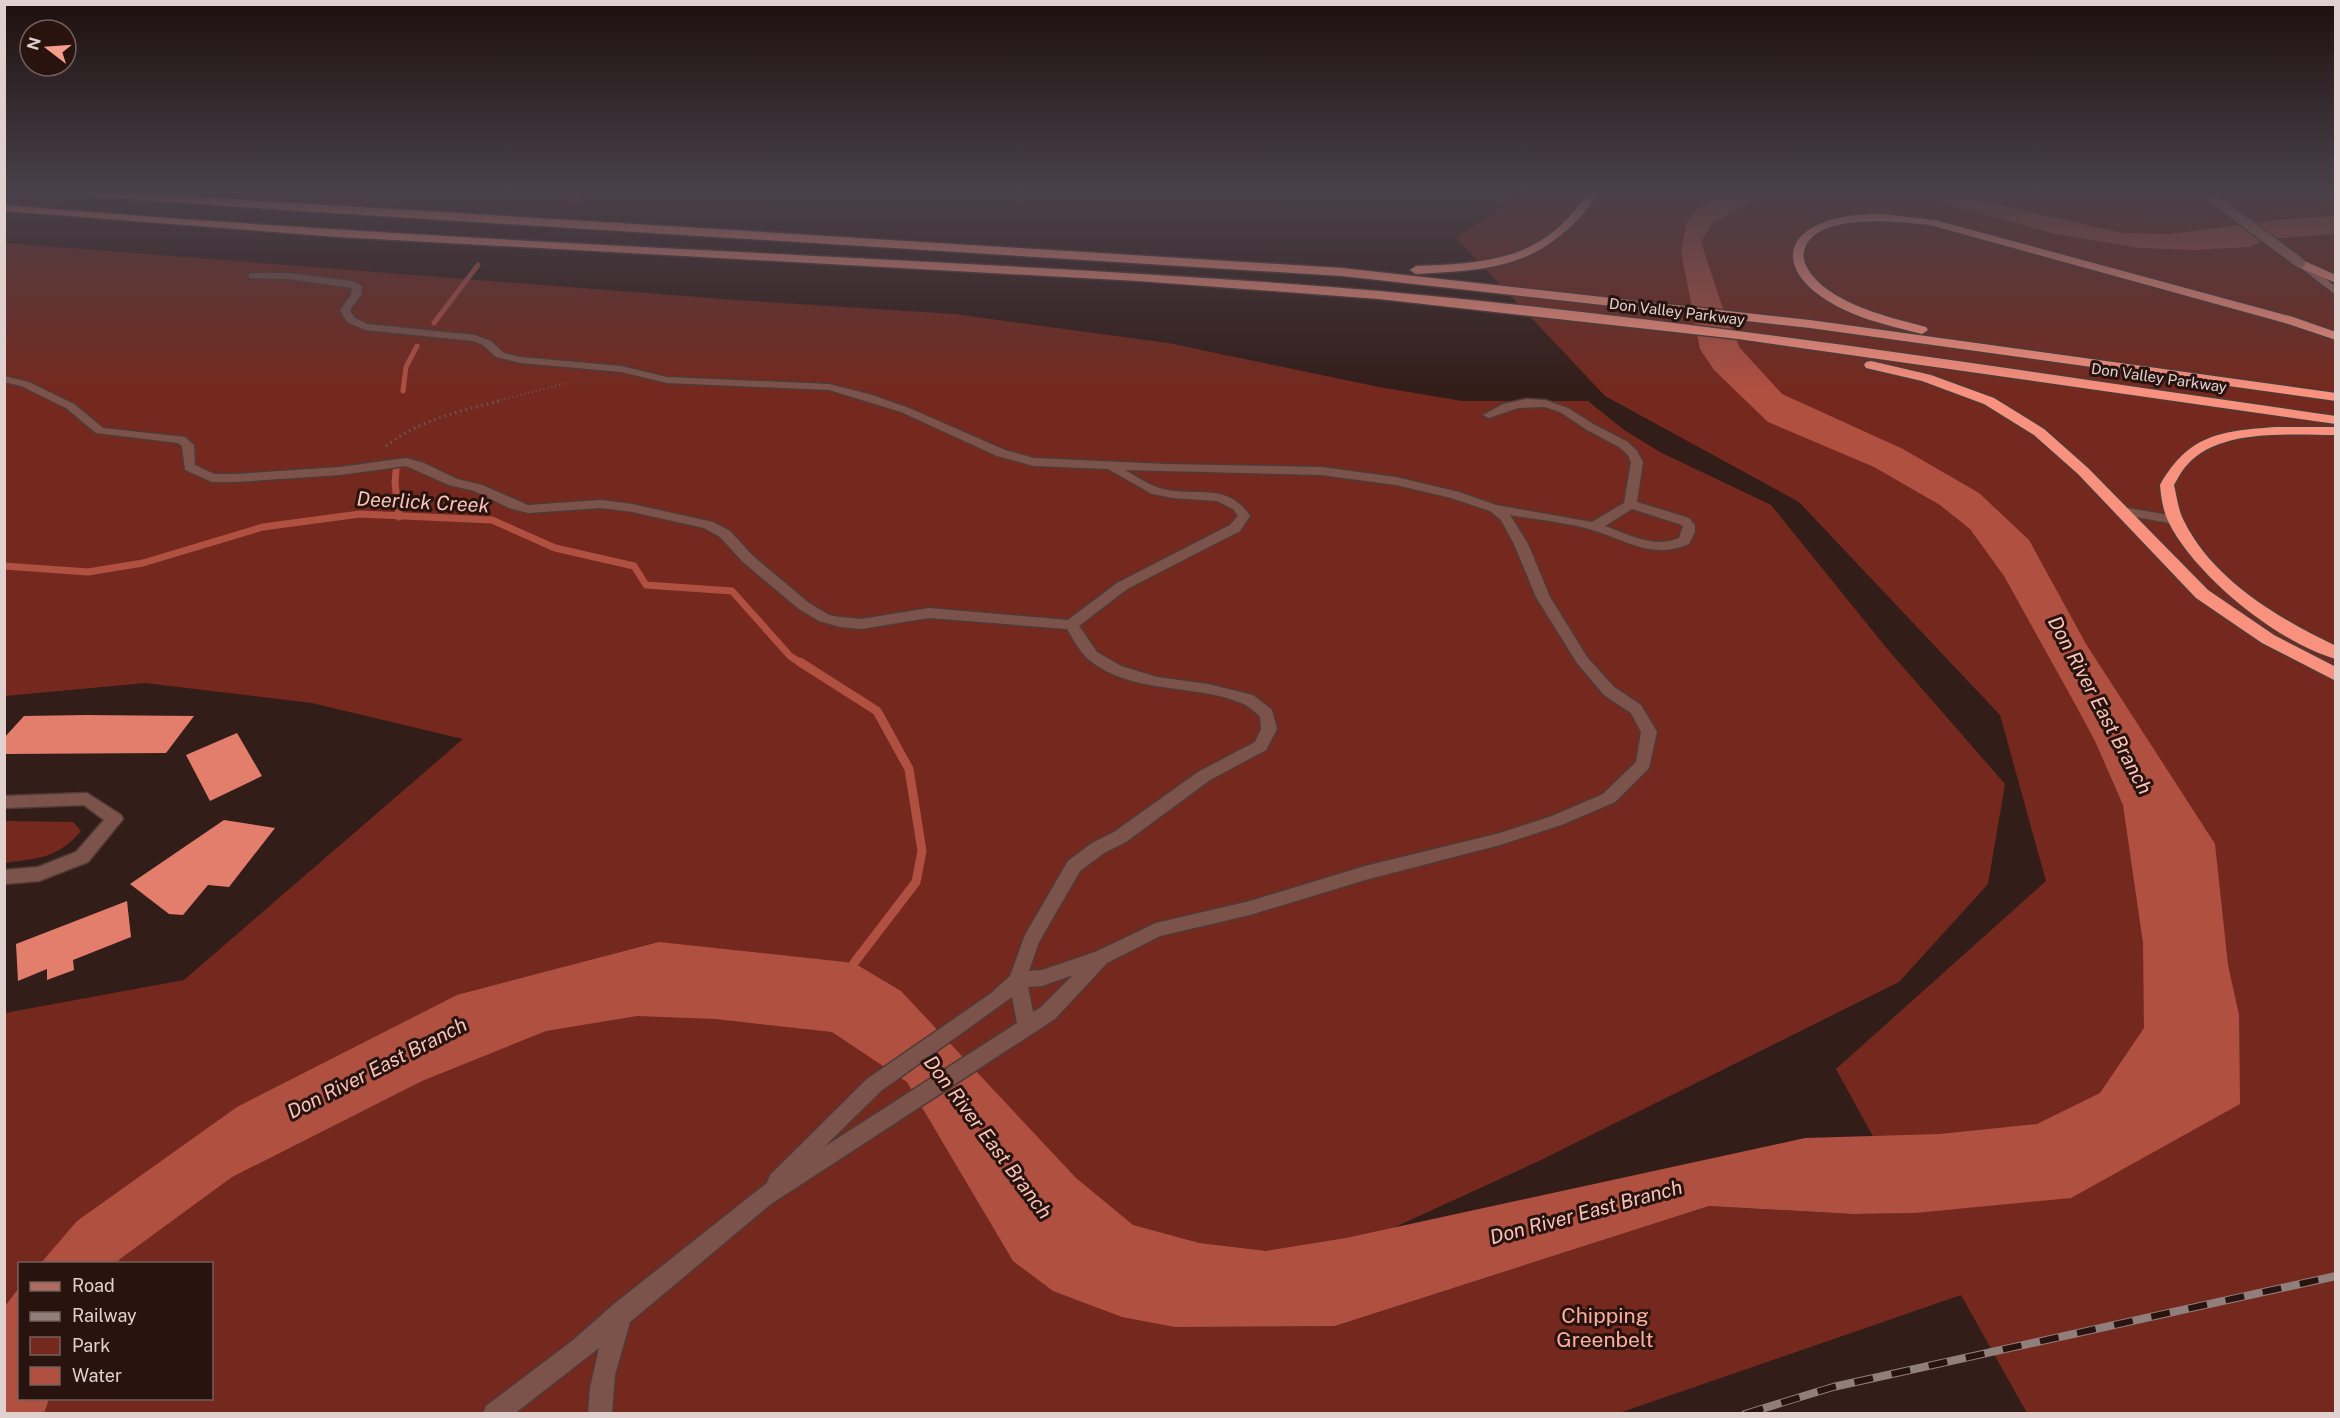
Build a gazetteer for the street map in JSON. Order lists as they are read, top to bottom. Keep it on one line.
{"streets":{"highway":["Don Valley Parkway"]},"water":["Deerlick Creek","Don River East Branch"],"parks":["Chipping Greenbelt"],"legend":["Road","Railway","Park","Water"],"north":"left"}
